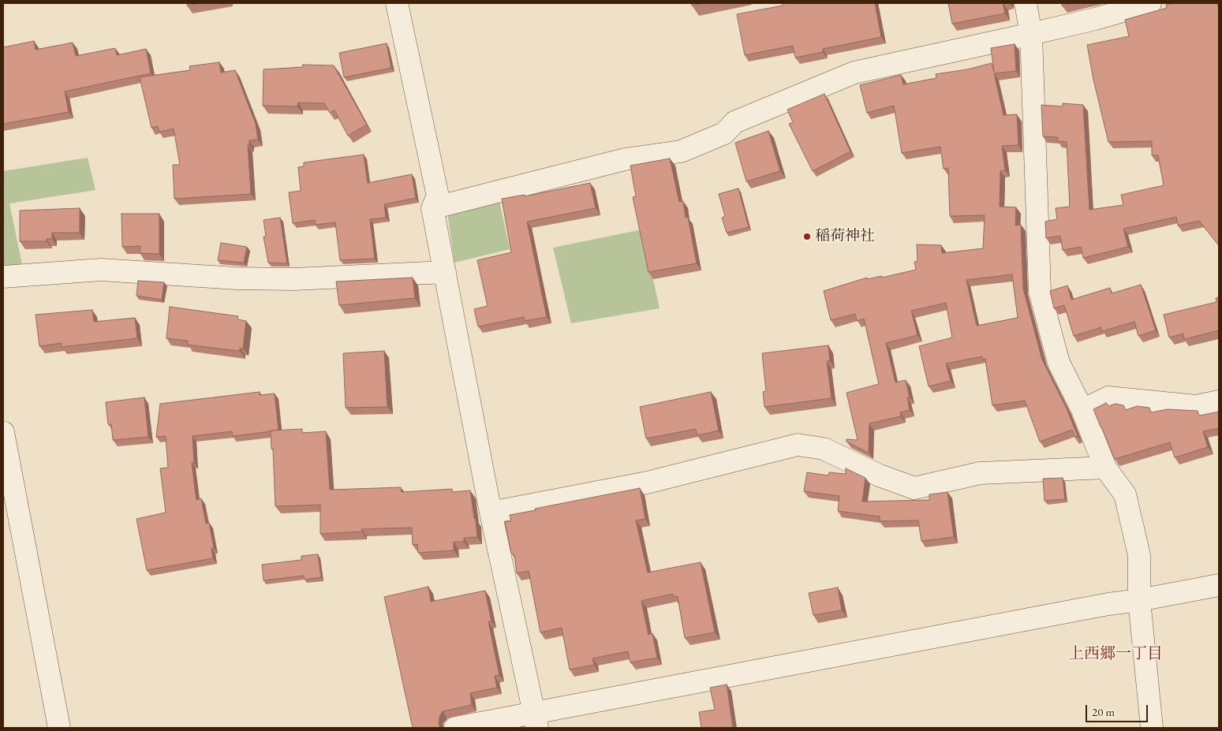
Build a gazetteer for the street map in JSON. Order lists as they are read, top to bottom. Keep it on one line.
{"districts":["上西郷一丁目"],"places":["稲荷神社"],"scale_bar":"20 m"}
